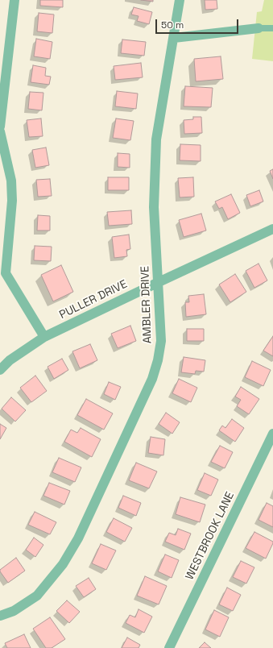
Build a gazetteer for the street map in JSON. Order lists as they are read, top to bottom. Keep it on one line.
{"streets":{"street":["PULLER DRIVE","AMBLER DRIVE","WESTBROOK LANE"]},"crossings":[["PULLER DRIVE","AMBLER DRIVE"]],"scale_bar":"50 m"}
